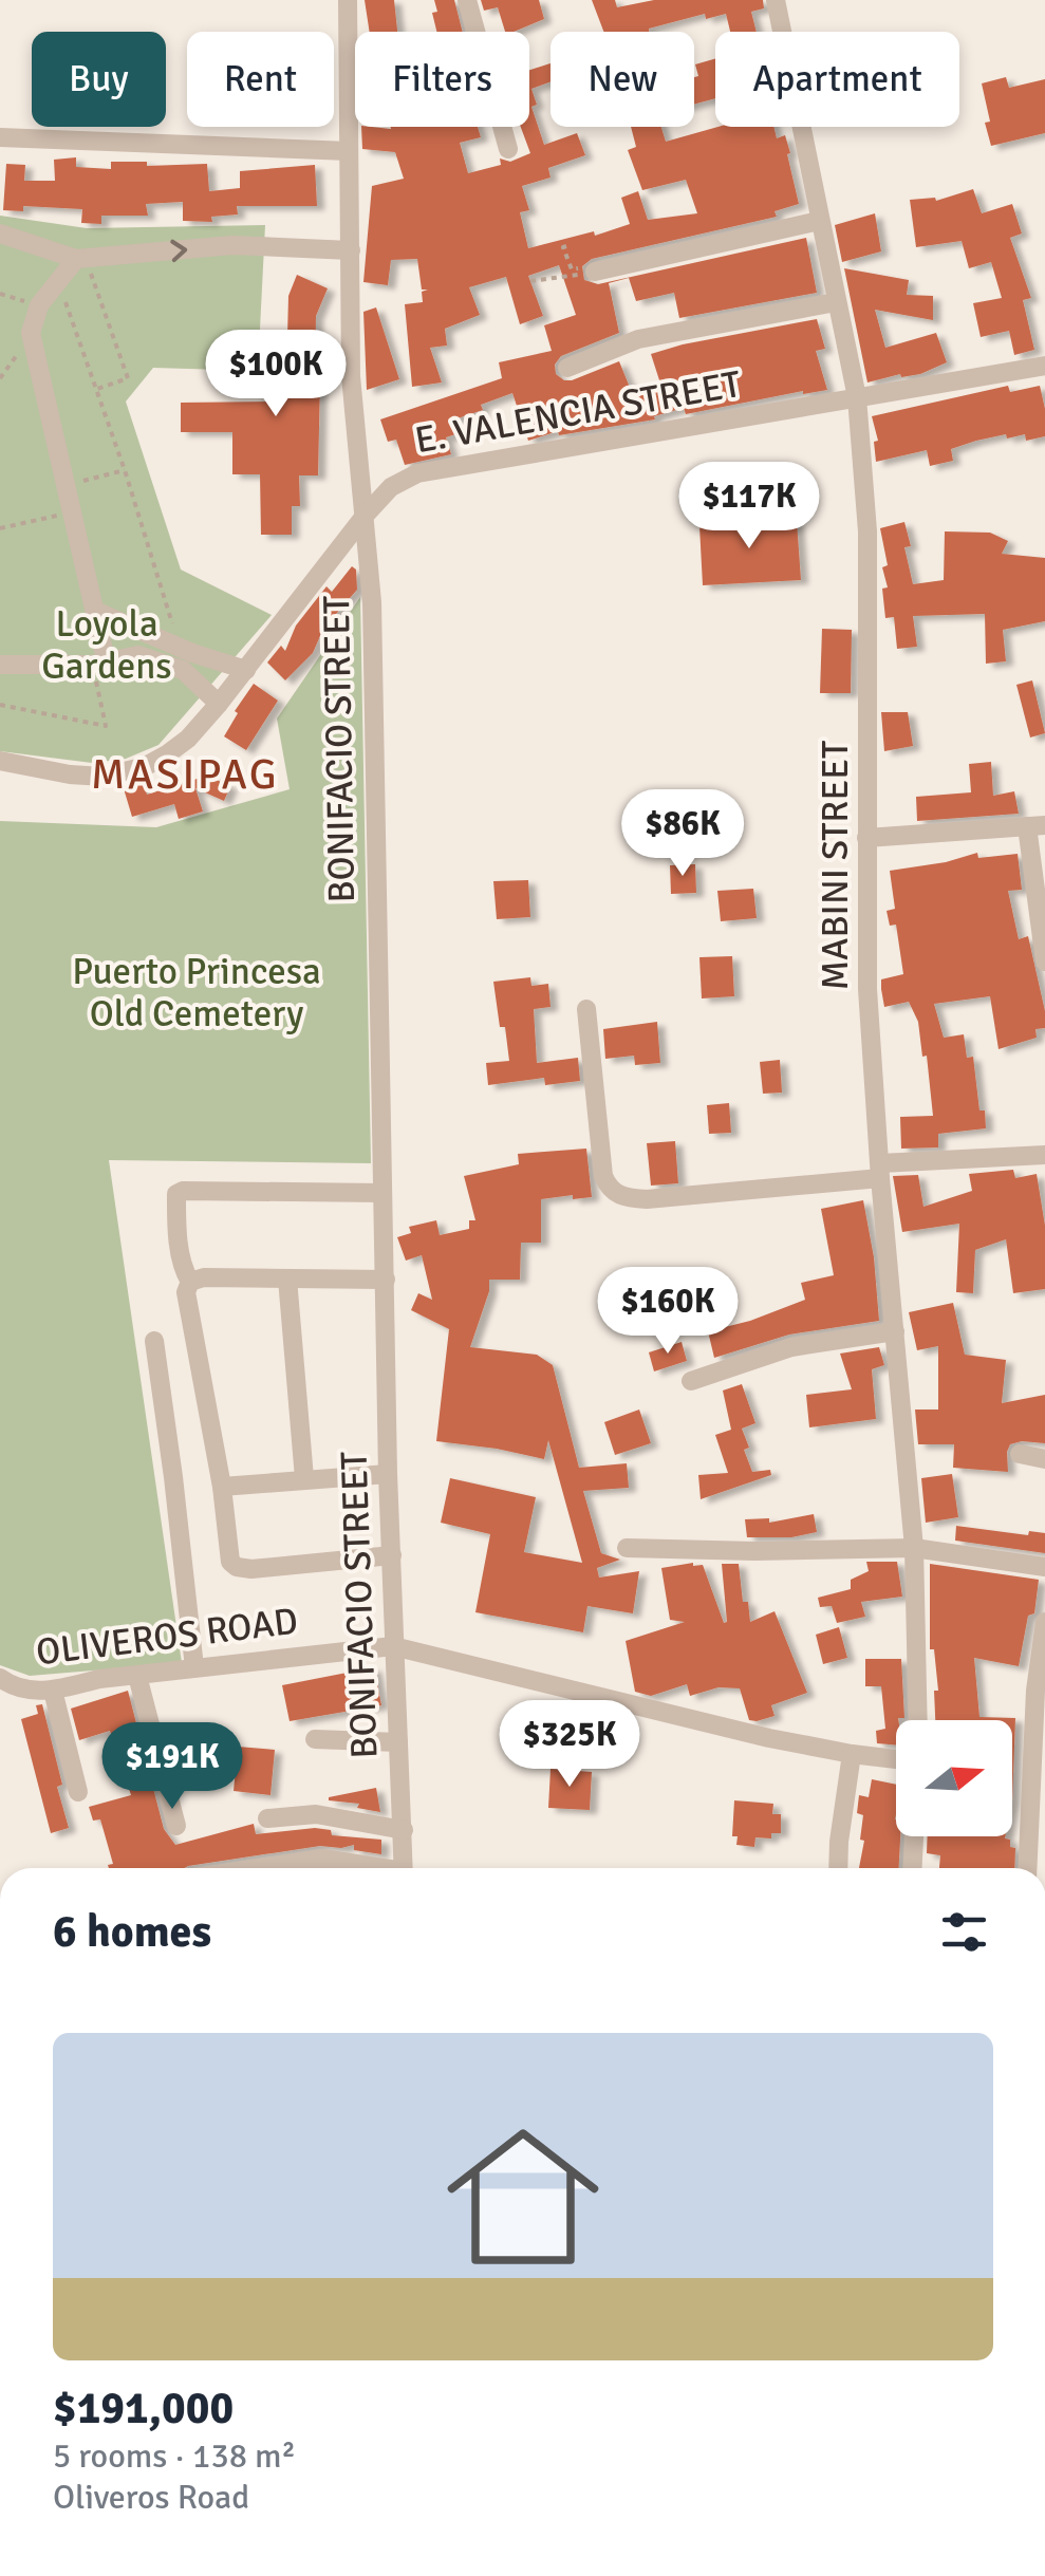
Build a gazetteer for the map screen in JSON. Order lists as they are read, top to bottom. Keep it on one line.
{"streets":{"street":["E. VALENCIA STREET","BONIFACIO STREET","MABINI STREET","OLIVEROS ROAD"]},"crossings":[["E. VALENCIA STREET","BONIFACIO STREET"],["E. VALENCIA STREET","MABINI STREET"],["BONIFACIO STREET","OLIVEROS ROAD"]],"districts":["MASIPAG"],"parks":["Loyola Gardens","Puerto Princesa Old Cemetery"],"north":"right","page":{"chip":["Buy","Rent","Filters","New","Apartment"],"price":["$100K","$117K","$86K","$160K","$325K","$191K"],"heading":"6 homes","list":[{"name":"$191,000","note":"5 rooms · 138 m² · Oliveros Road"}]}}
